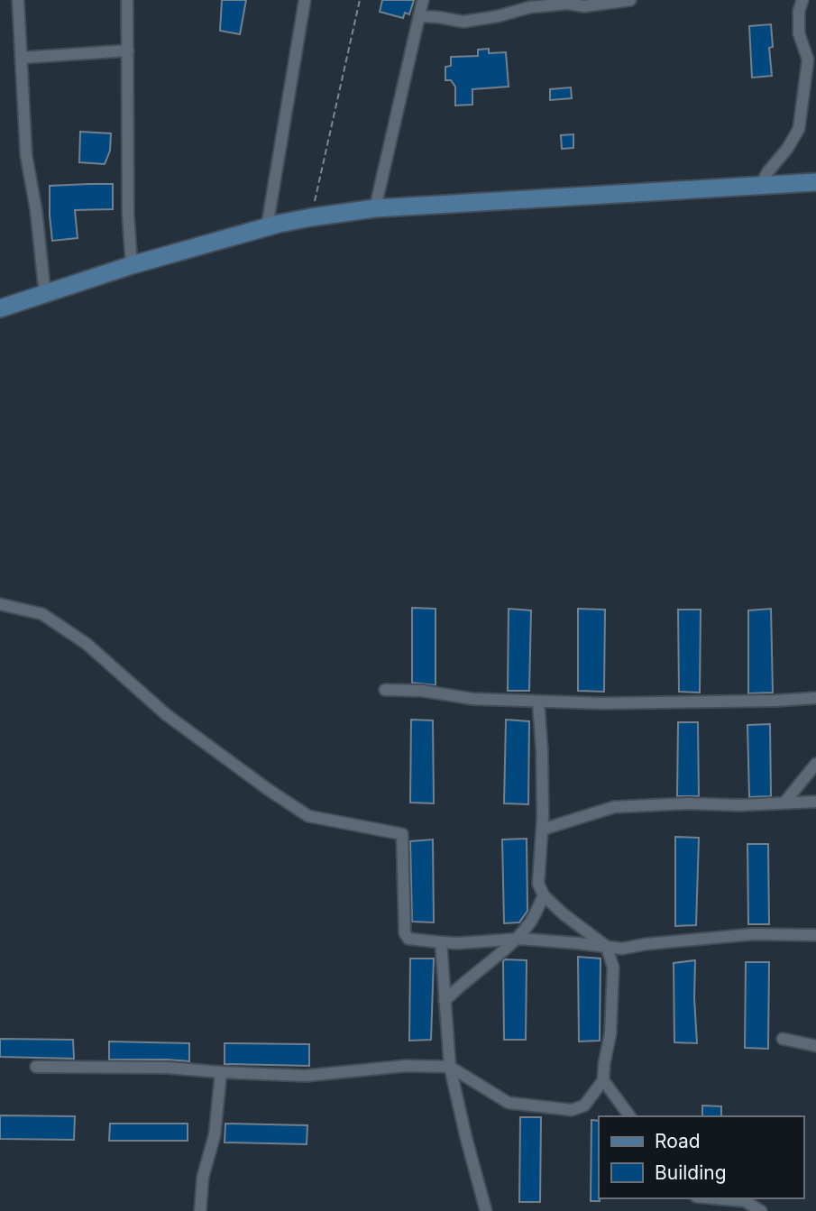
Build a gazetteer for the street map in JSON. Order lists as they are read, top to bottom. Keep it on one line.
{"legend":["Road","Building"]}
